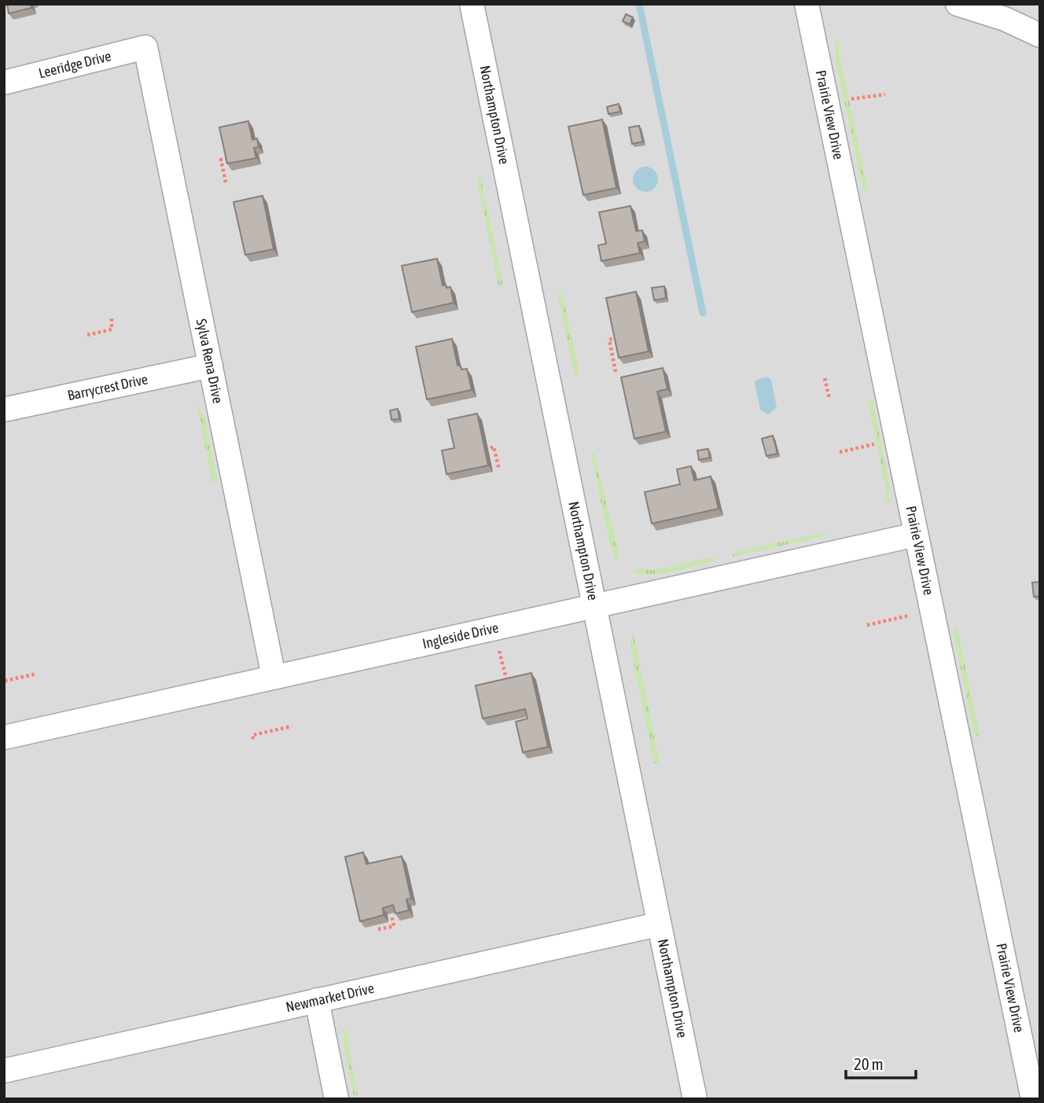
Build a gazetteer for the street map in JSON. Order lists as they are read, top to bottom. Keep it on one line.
{"streets":{"street":["Leeridge Drive","Northampton Drive","Prairie View Drive","Sylva Rena Drive","Barrycrest Drive","Ingleside Drive","Newmarket Drive"]},"crossings":[["Leeridge Drive","Sylva Rena Drive"],["Northampton Drive","Ingleside Drive"],["Northampton Drive","Newmarket Drive"],["Prairie View Drive","Ingleside Drive"],["Sylva Rena Drive","Barrycrest Drive"],["Sylva Rena Drive","Ingleside Drive"]],"scale_bar":"20 m"}
